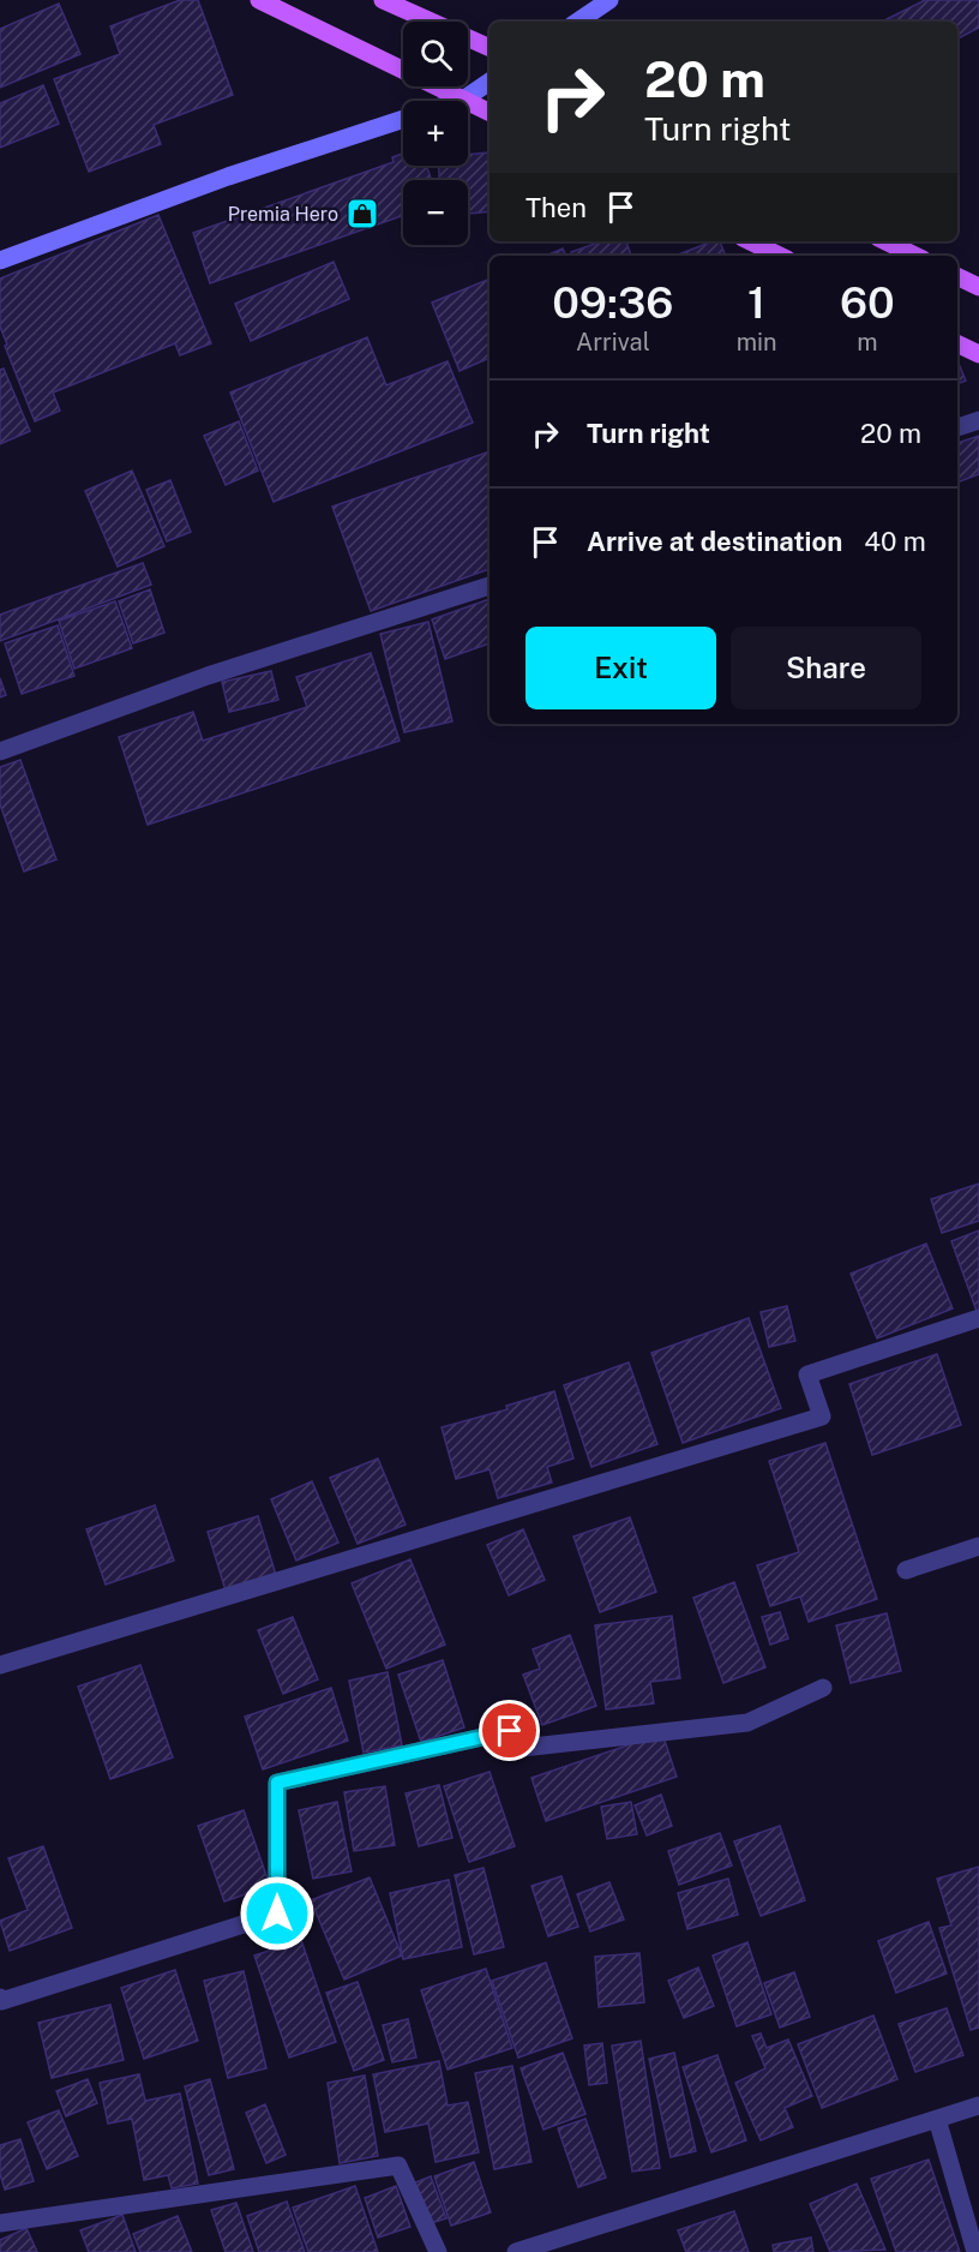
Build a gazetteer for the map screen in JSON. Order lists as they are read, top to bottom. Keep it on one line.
{"places":{"shop":["Premia Hero"]},"page":{"map_buttons":["+","−"],"turn":["20 m","Turn right"],"then":"Then","eta":["09:36","Arrival","1","min","60","m"],"list":[{"name":"Turn right","value":"20 m"},{"name":"Arrive at destination","value":"40 m"}],"buttons":["Exit","Share"]}}
